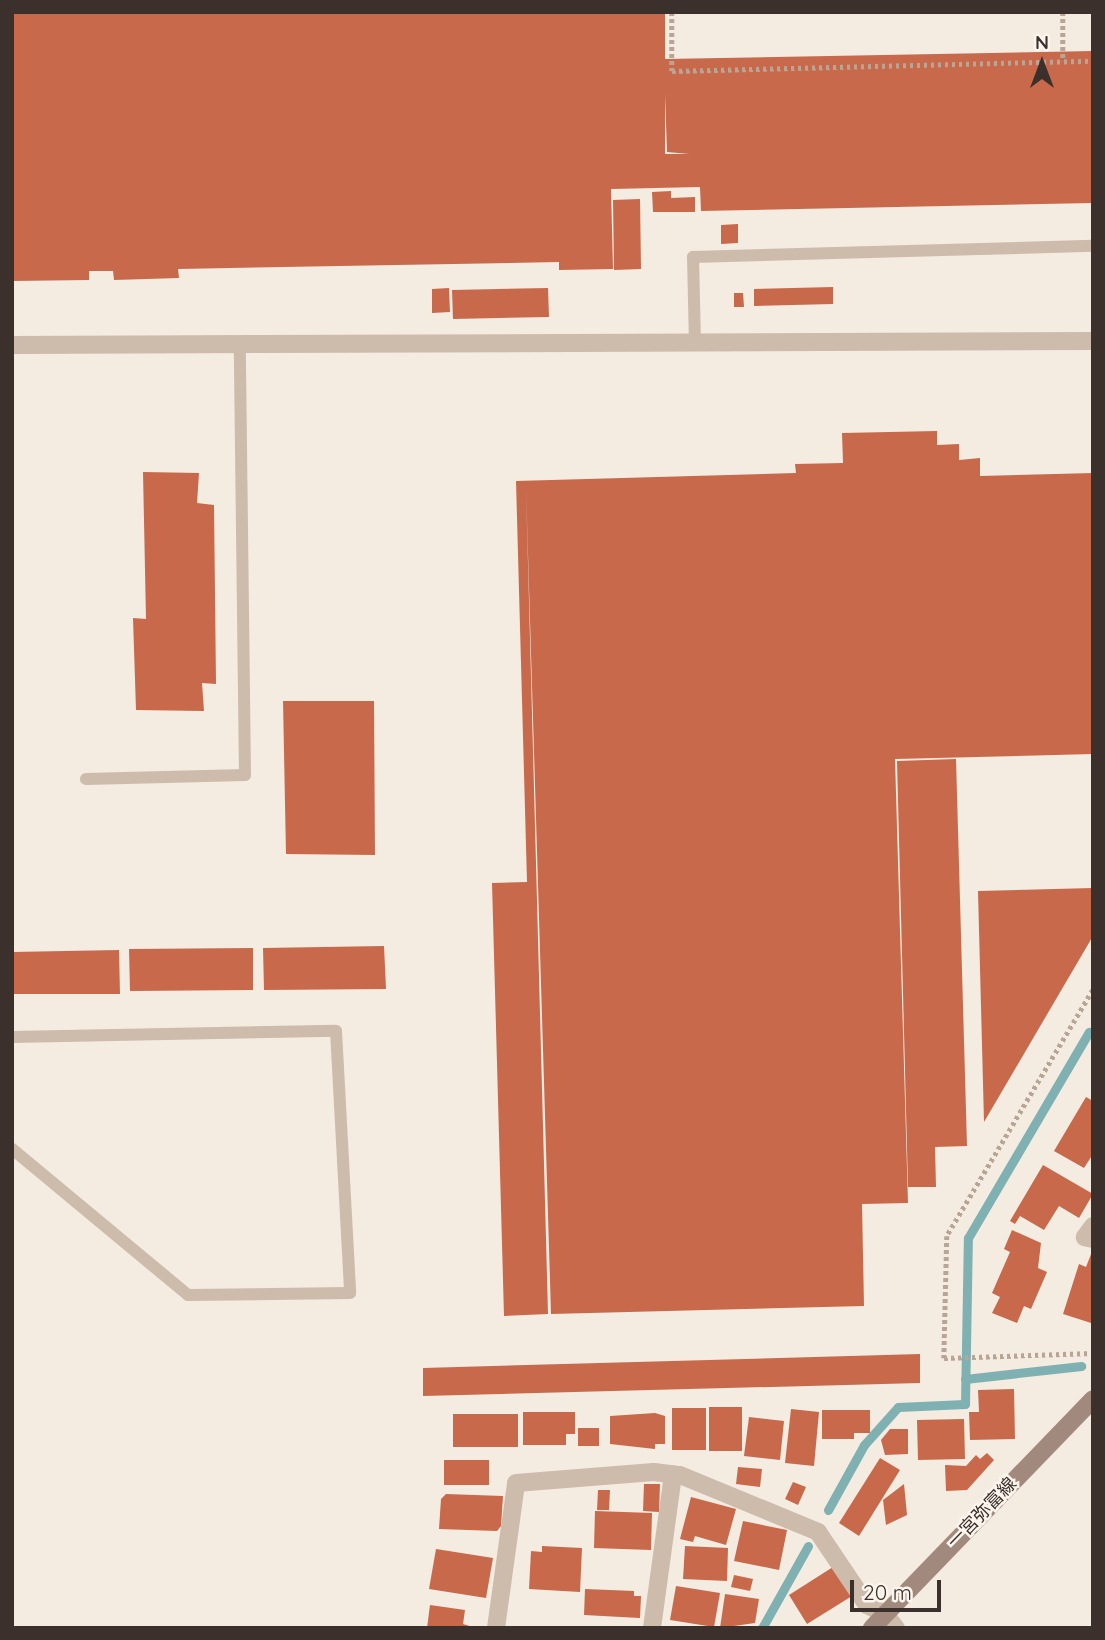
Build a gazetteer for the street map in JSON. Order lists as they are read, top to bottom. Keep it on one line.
{"streets":{"main road":["一宮弥富線"]},"scale_bar":"20 m","north":"top"}
